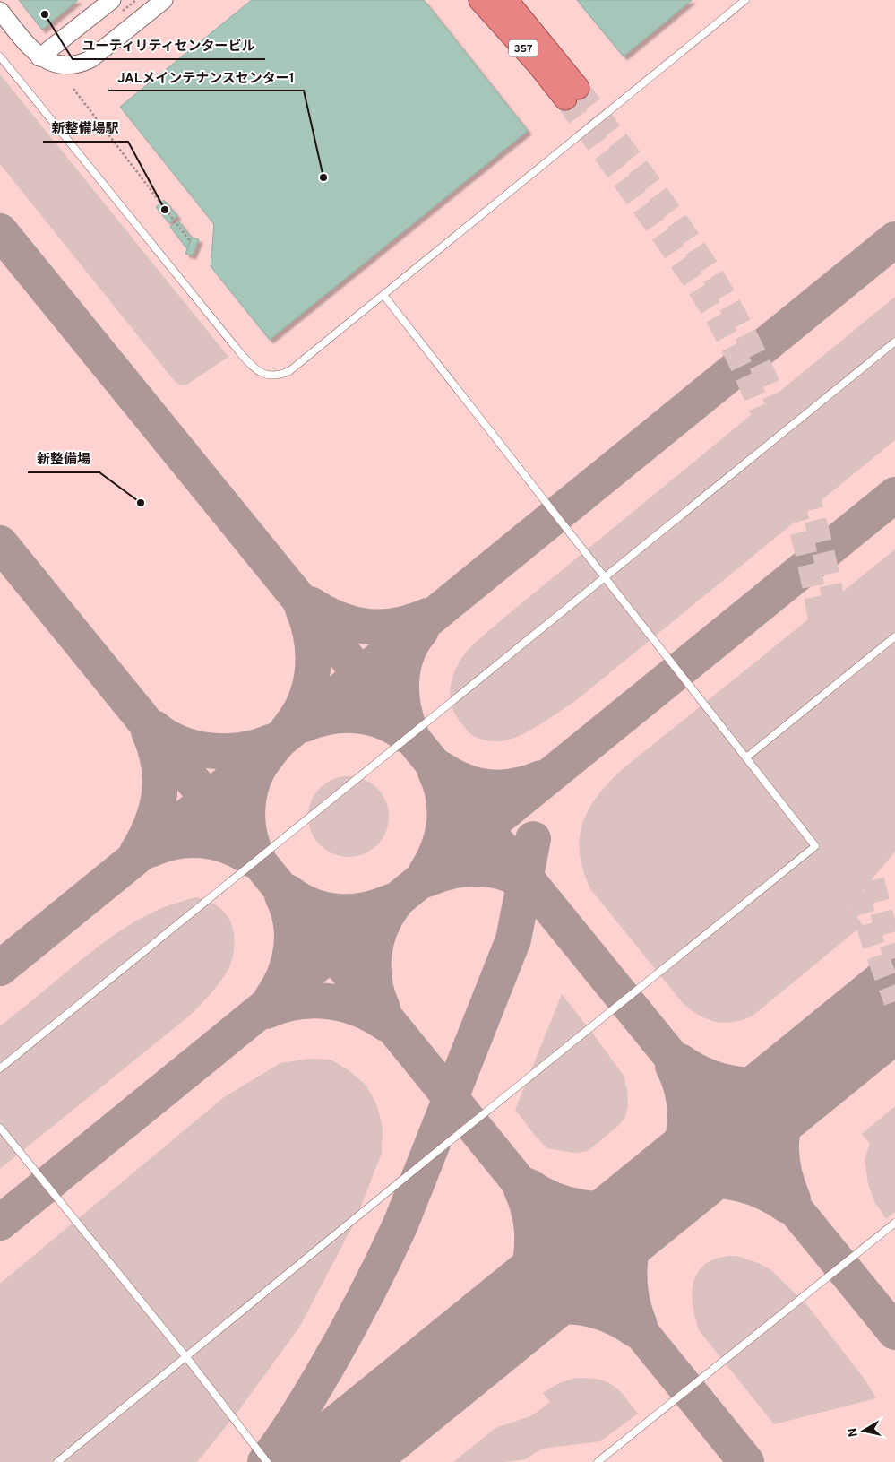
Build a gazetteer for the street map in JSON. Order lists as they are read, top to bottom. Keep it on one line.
{"streets":{"highway":["357"]},"places":["ユーティリティセンタービル","JALメインテナンスセンター1","新整備場駅","新整備場"],"north":"left"}
